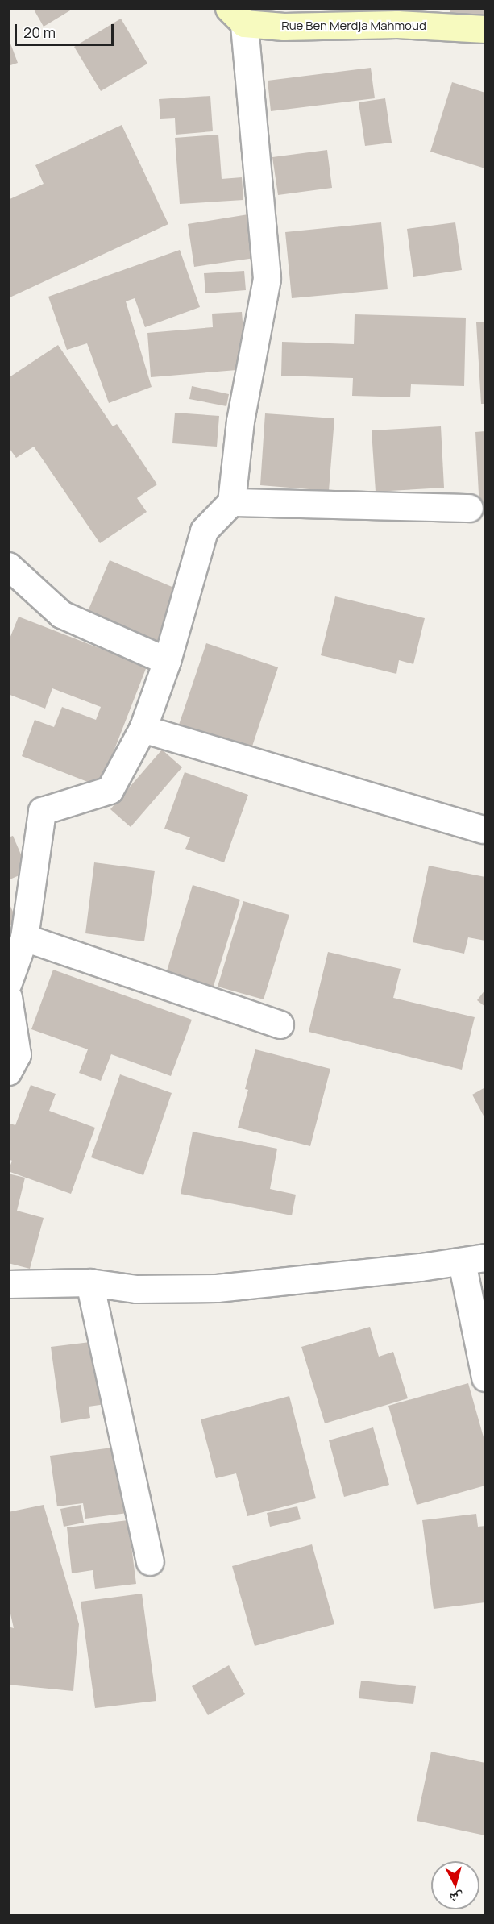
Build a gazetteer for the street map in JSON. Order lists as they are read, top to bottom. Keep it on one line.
{"streets":{"street":["Rue Ben Merdja Mahmoud"]},"scale_bar":"20 m","north":"bottom"}
